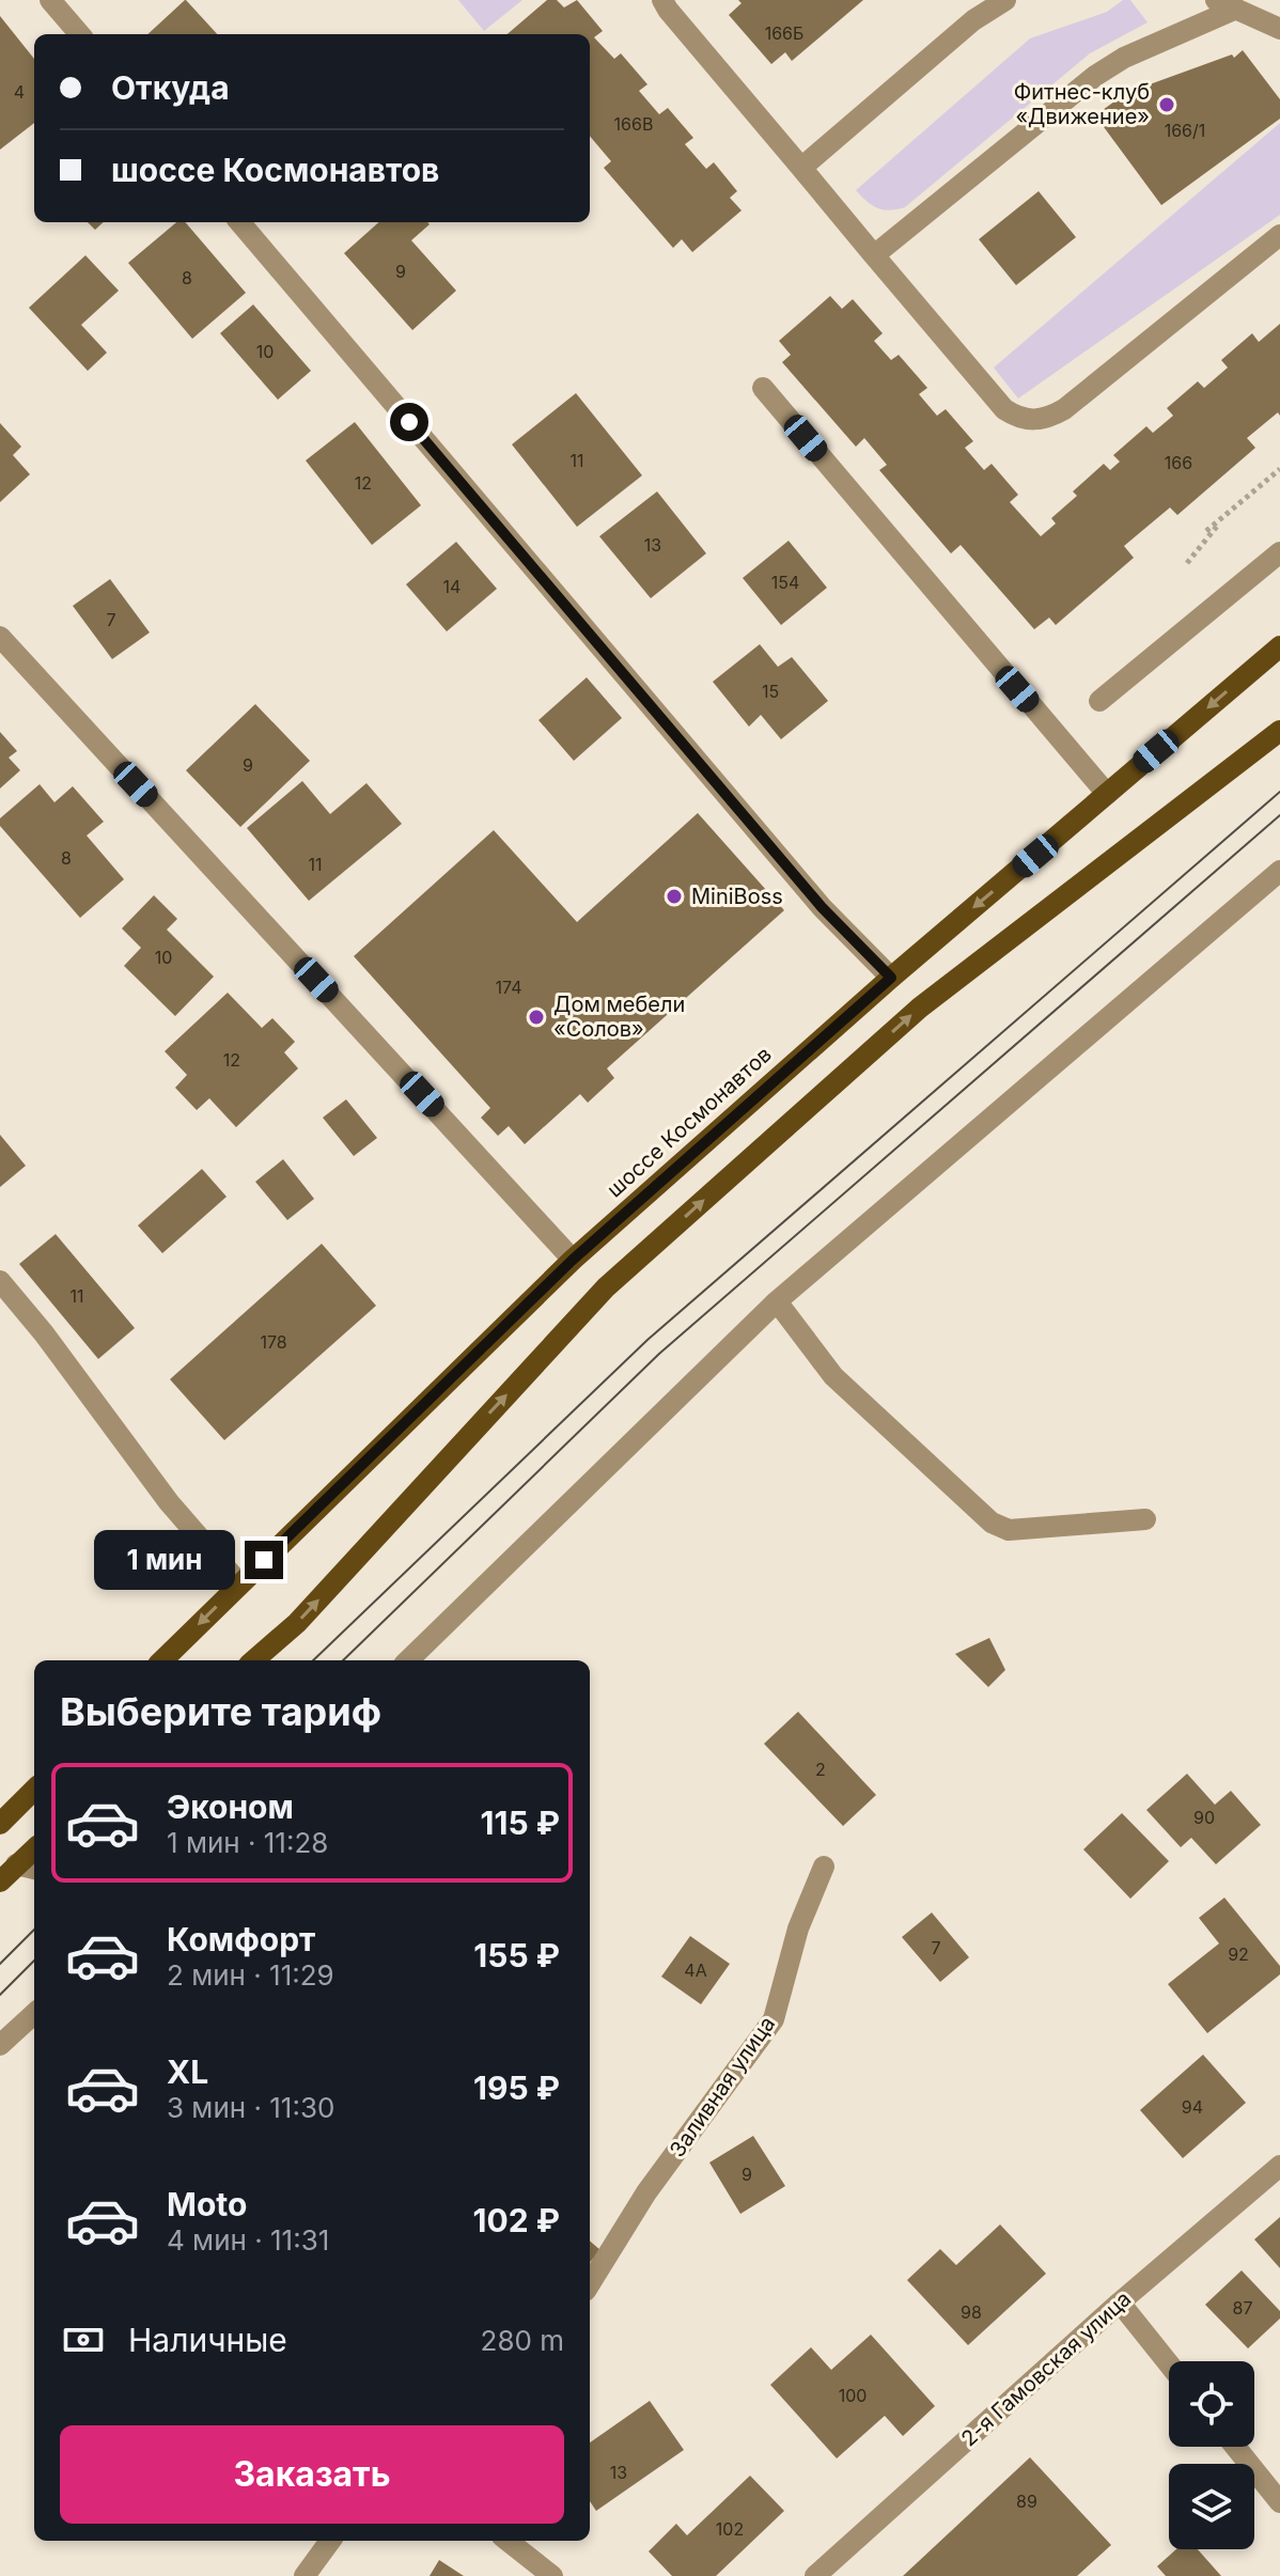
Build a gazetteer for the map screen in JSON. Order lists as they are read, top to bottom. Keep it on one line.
{"streets":{"main road":["шоссе Космонавтов"],"street":["Заливная улица","2-я Гамовская улица"]},"places":["Фитнес-клуб «Движение»","MiniBoss","Дом мебели «Солов»"],"house_numbers":["166Б","4","166В","166/1","9","8","10","11","166","12","13","154","14","7","15","9","8","11","10","174","12","11","178","2","90","7","92","4А","94","9","87","98","100","13","89","102"],"page":{"banner":["Откуда","шоссе Космонавтов"],"bubble":"1 мин","heading":"Выберите тариф","list":[{"name":"Эконом","note":"1 мин · 11:28","value":"115 ₽"},{"name":"Комфорт","note":"2 мин · 11:29","value":"155 ₽"},{"name":"XL","note":"3 мин · 11:30","value":"195 ₽"},{"name":"Moto","note":"4 мин · 11:31","value":"102 ₽"}],"pay":["Наличные","280 m"],"buttons":"Заказать"}}
